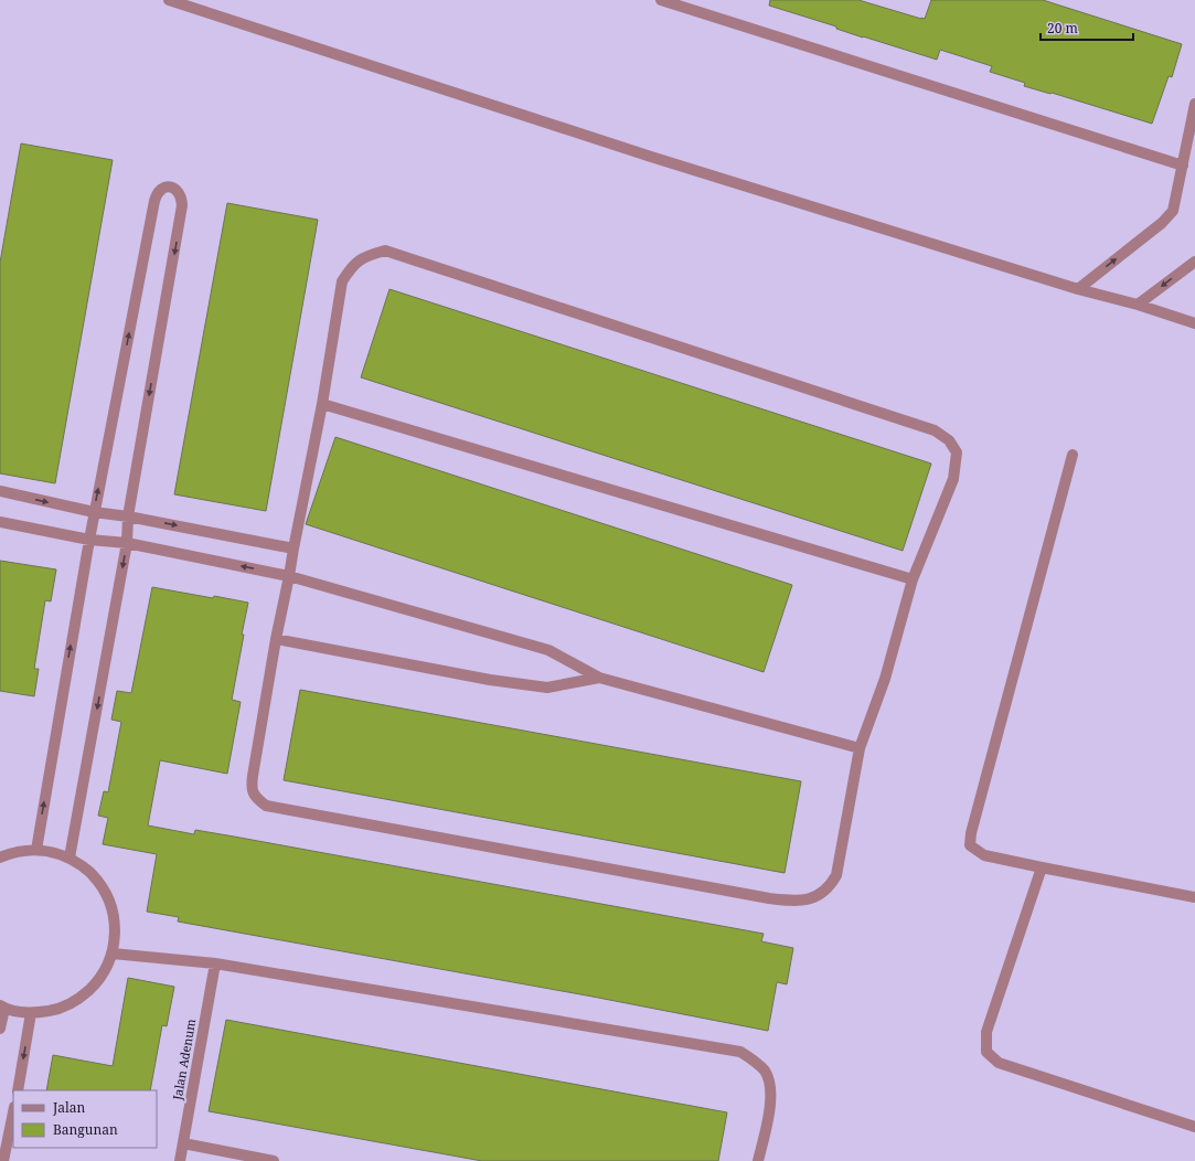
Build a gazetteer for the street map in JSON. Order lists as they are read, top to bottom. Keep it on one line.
{"streets":{"street":["Jalan Adenum"]},"legend":["Jalan","Bangunan"],"scale_bar":"20 m"}
